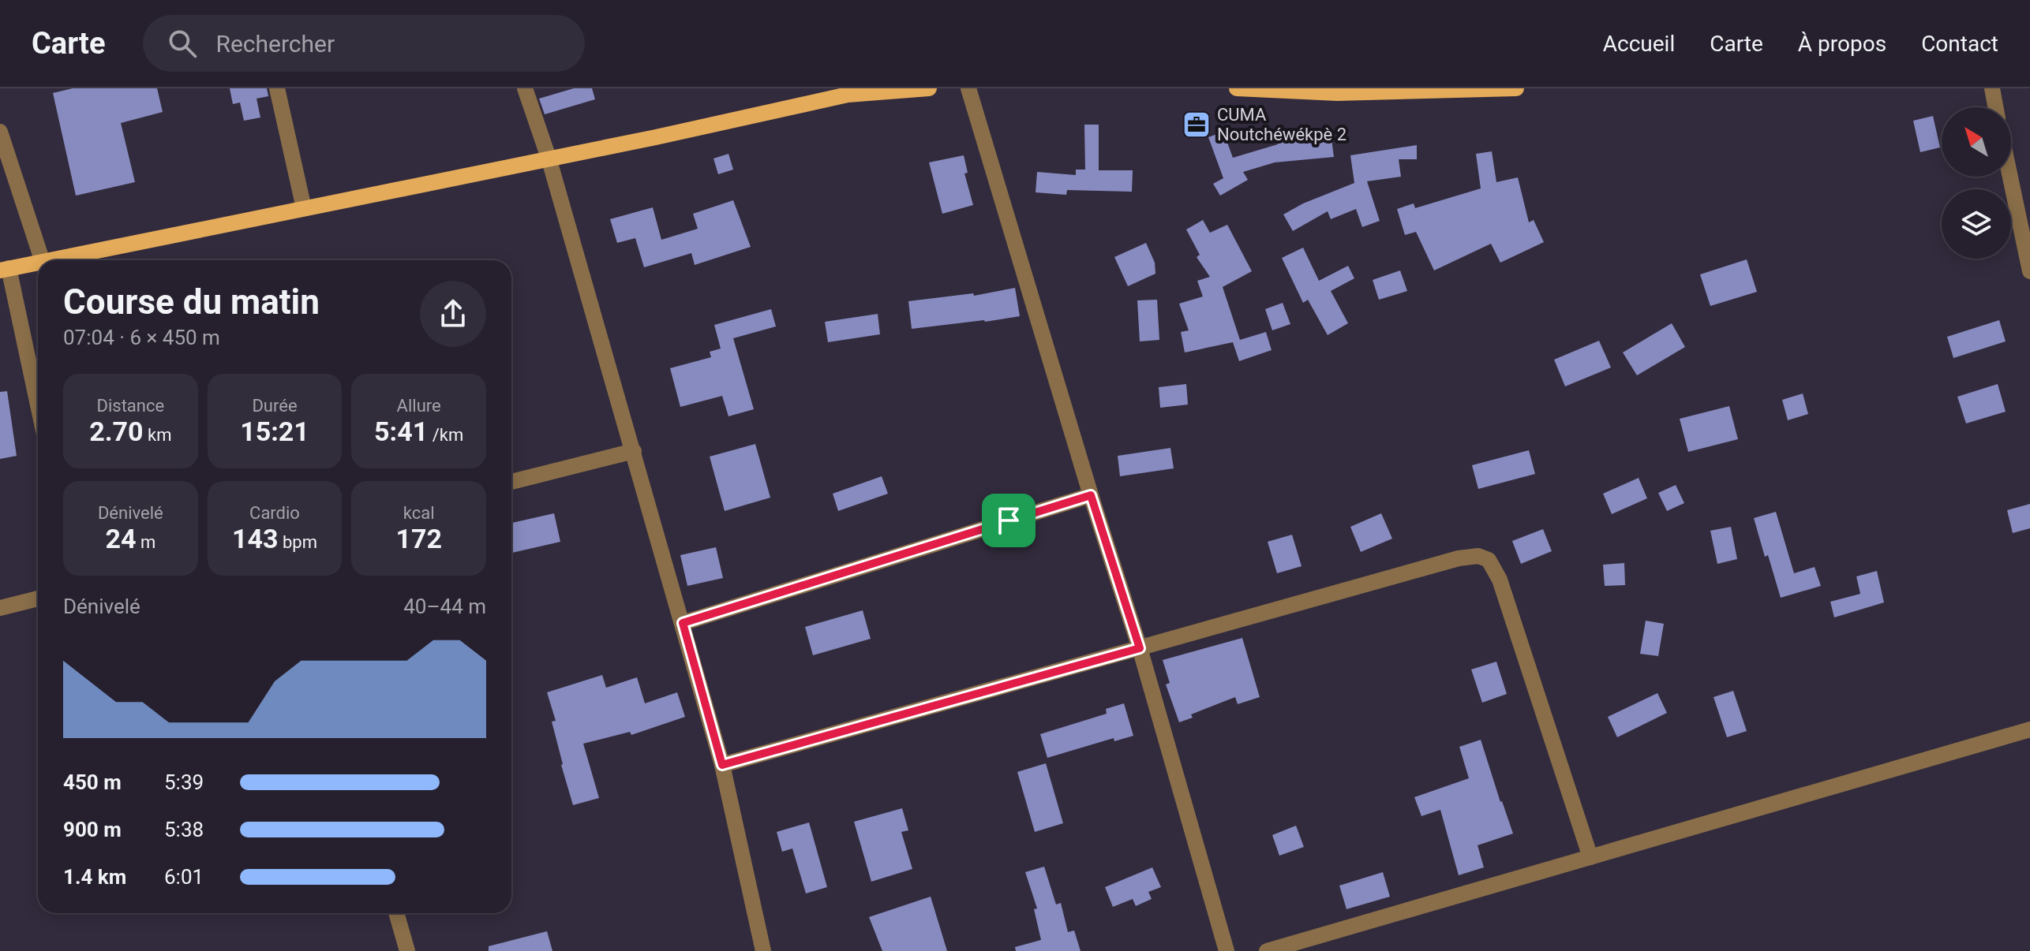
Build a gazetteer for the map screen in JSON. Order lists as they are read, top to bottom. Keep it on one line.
{"places":{"office":["CUMA Noutchéwékpè 2"]},"north":"top left","page":{"header":"Carte","search":"Rechercher","nav":["Accueil","Carte","À propos","Contact"],"heading":["Course du matin","07:04 · 6 × 450 m"],"stats":[["Distance","2.70 km"],["Durée","15:21"],["Allure","5:41 /km"],["Dénivelé","24 m"],["Cardio","143 bpm"],["kcal","172"]],"chart":["Dénivelé","40–44 m"],"list":[{"name":"450 m","note":"5:39"},{"name":"900 m","note":"5:38"},{"name":"1.4 km","note":"6:01"}]}}
